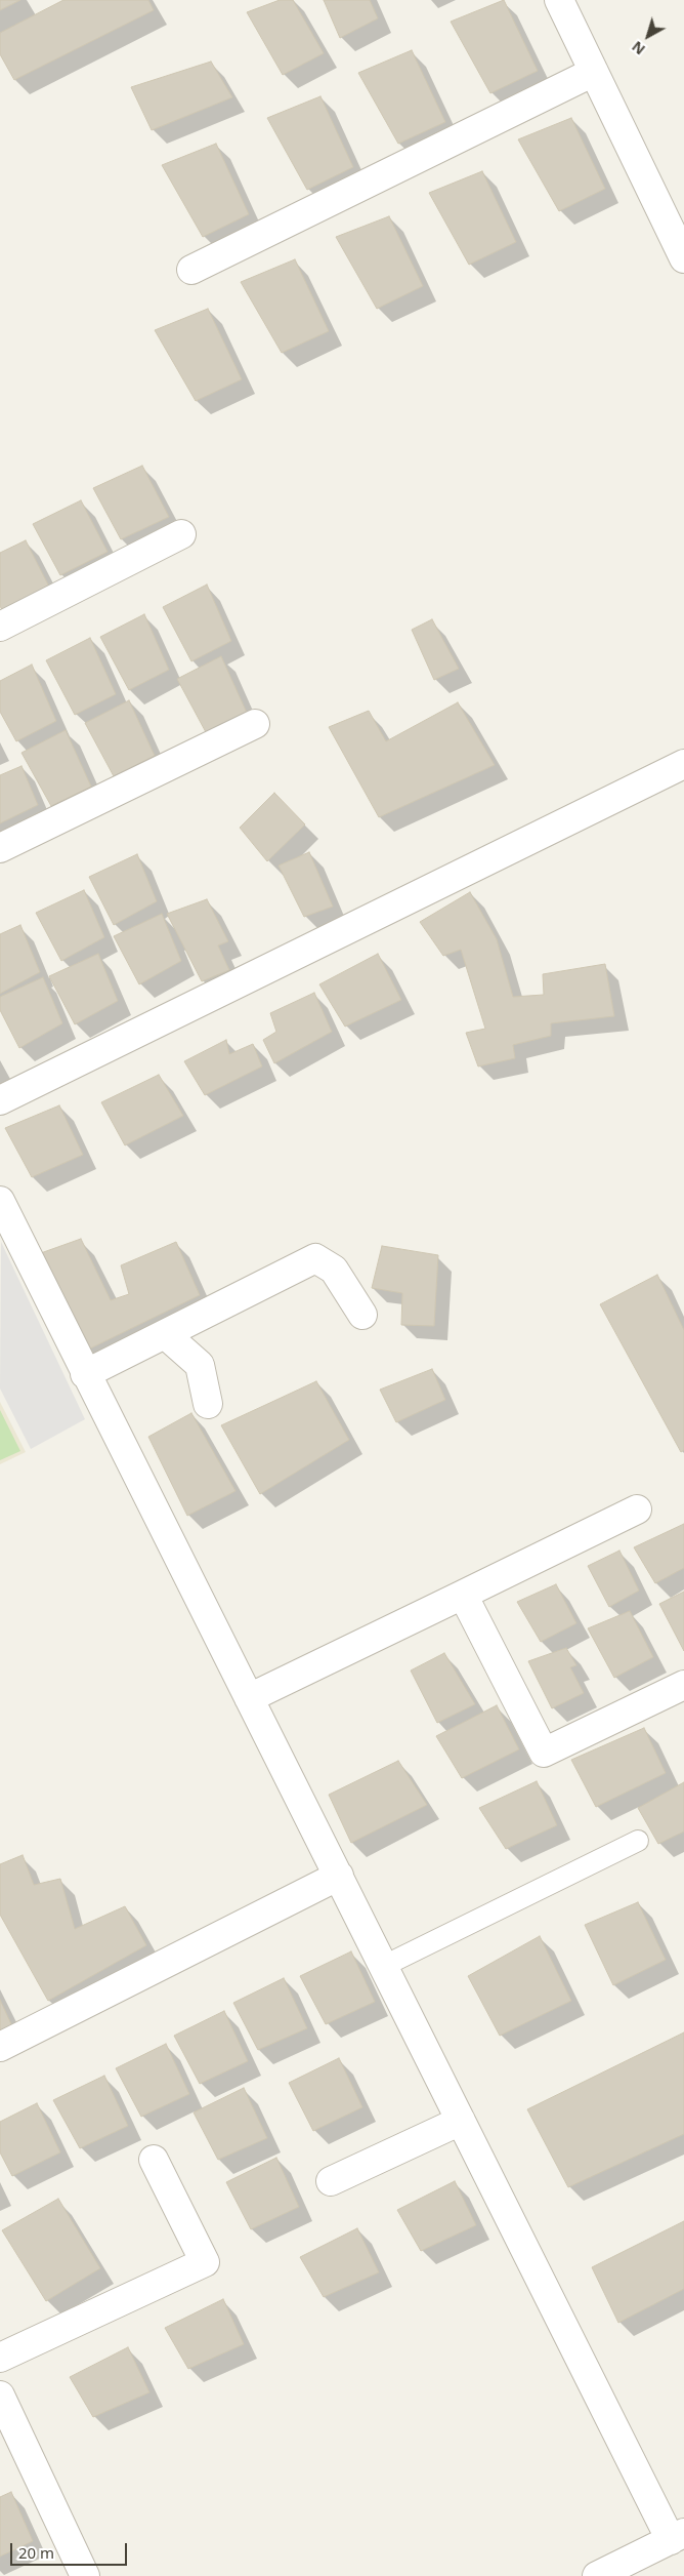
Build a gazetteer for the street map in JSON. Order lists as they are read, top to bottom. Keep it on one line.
{"scale_bar":"20 m","north":"bottom left"}
